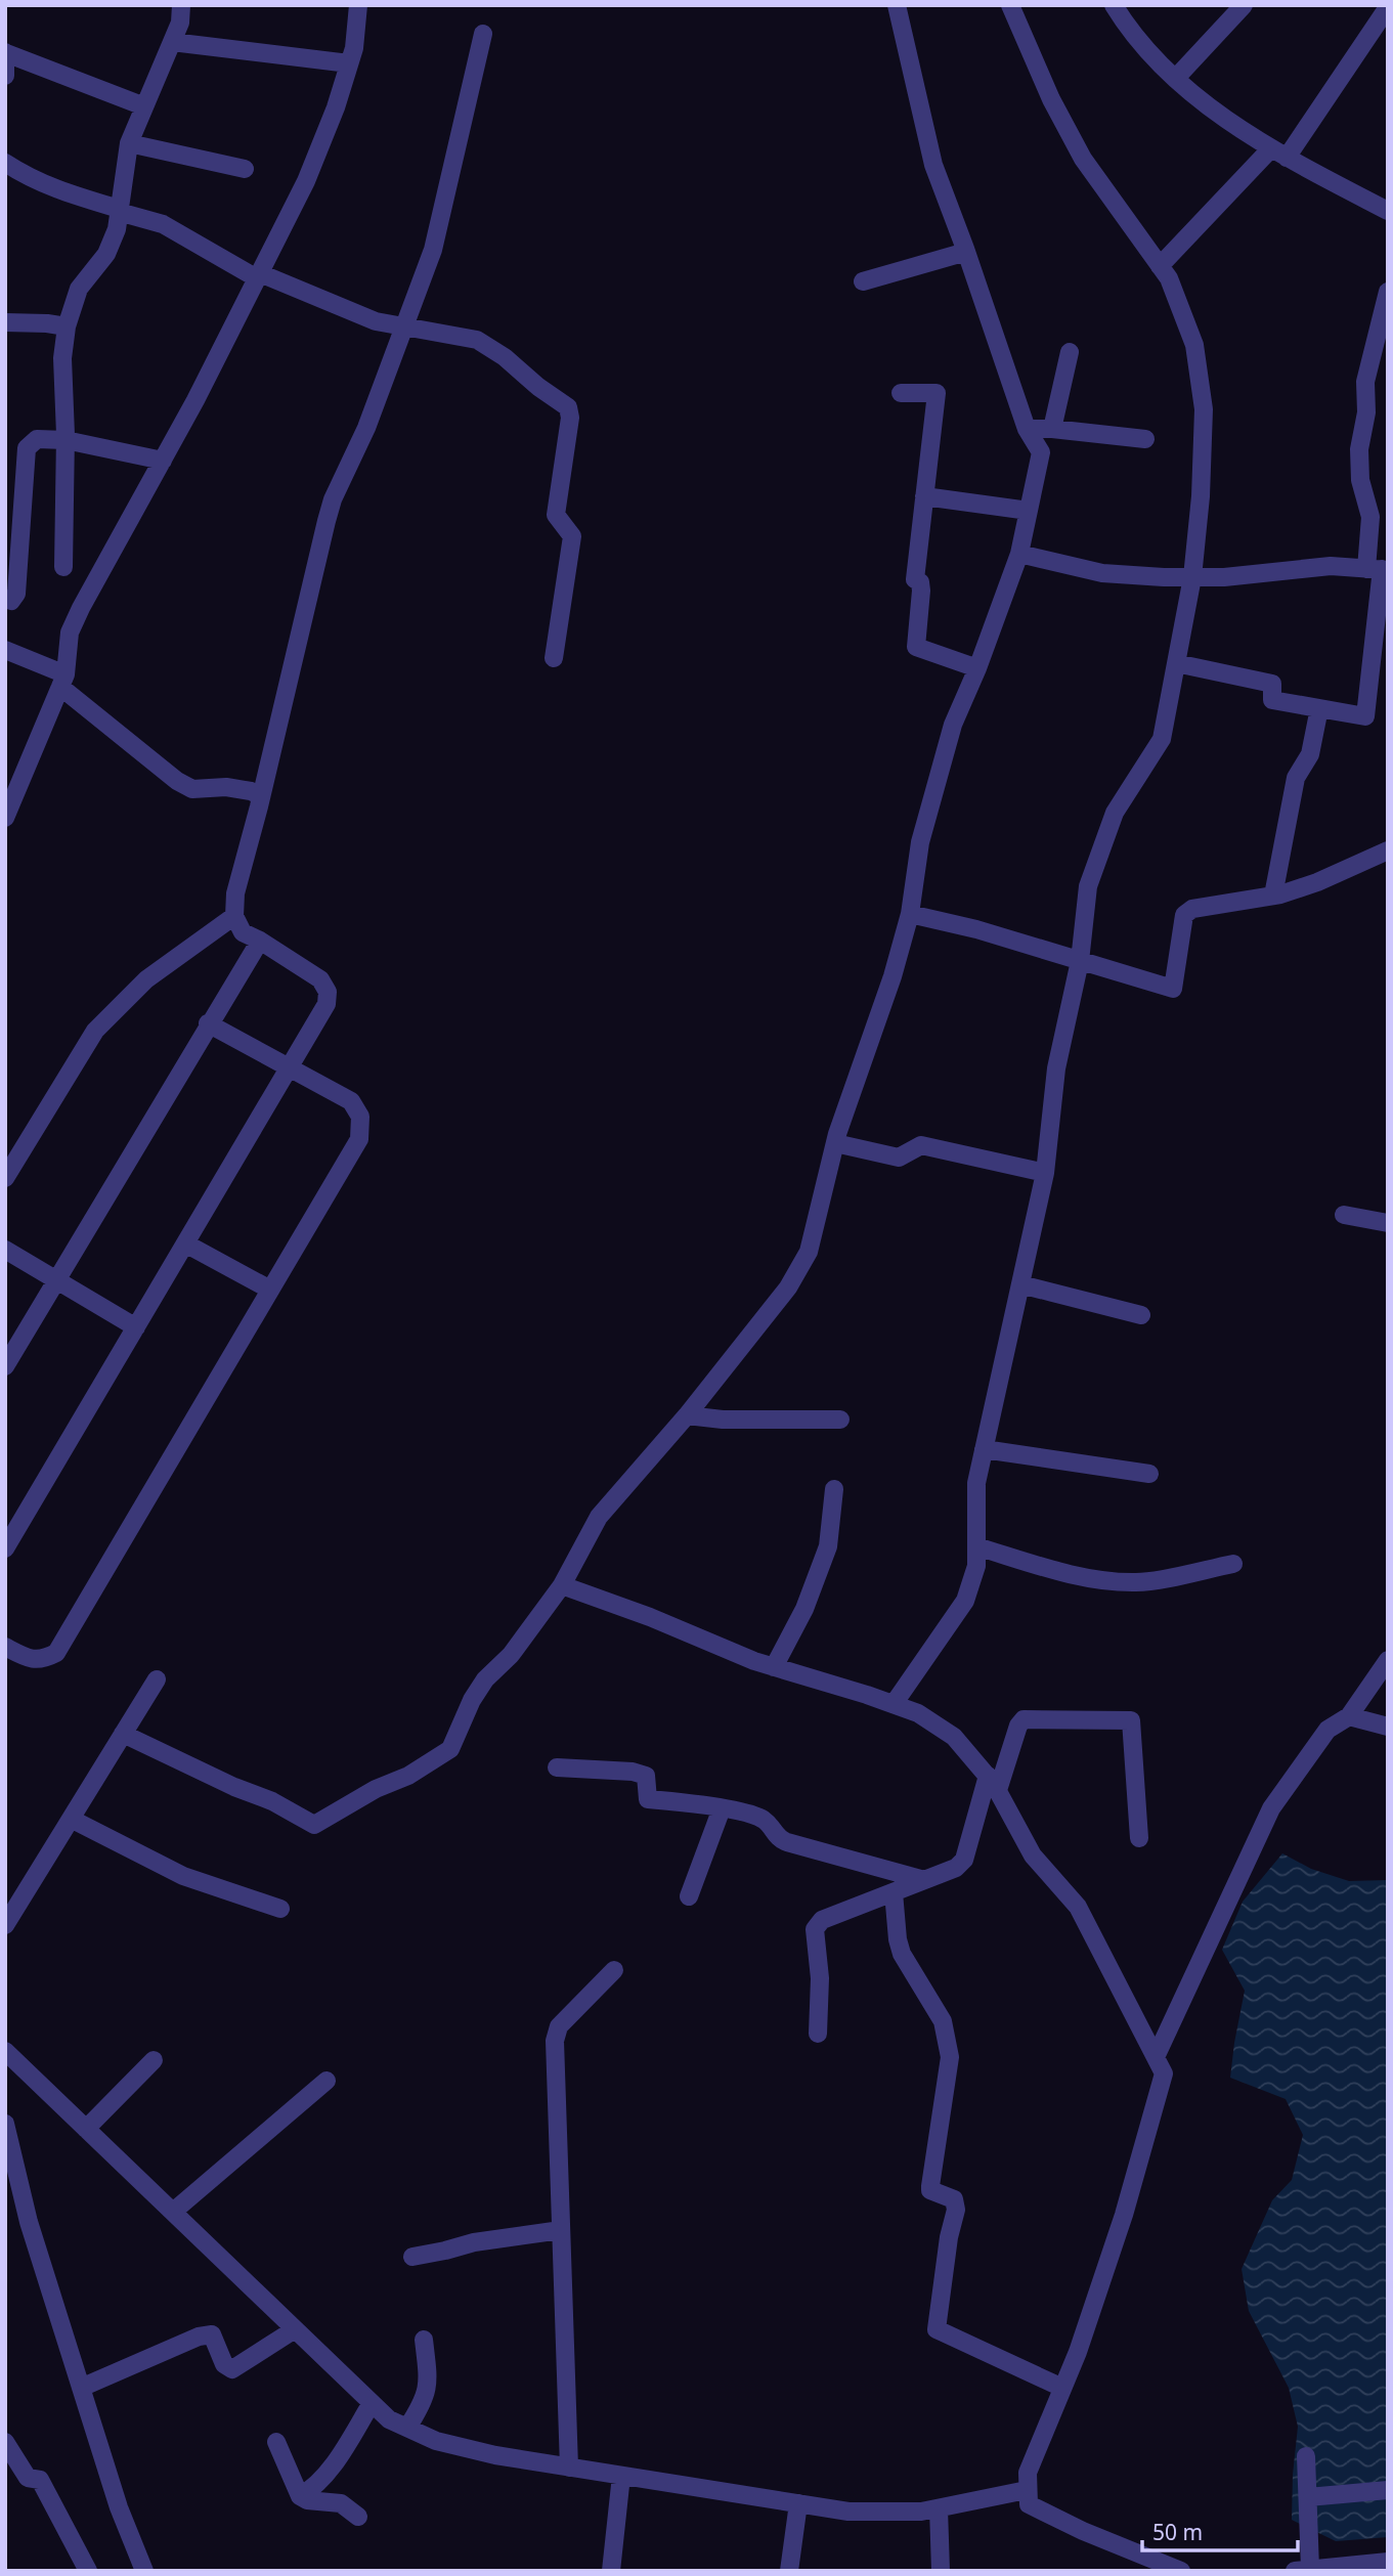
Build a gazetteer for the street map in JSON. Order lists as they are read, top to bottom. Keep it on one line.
{"scale_bar":"50 m"}
